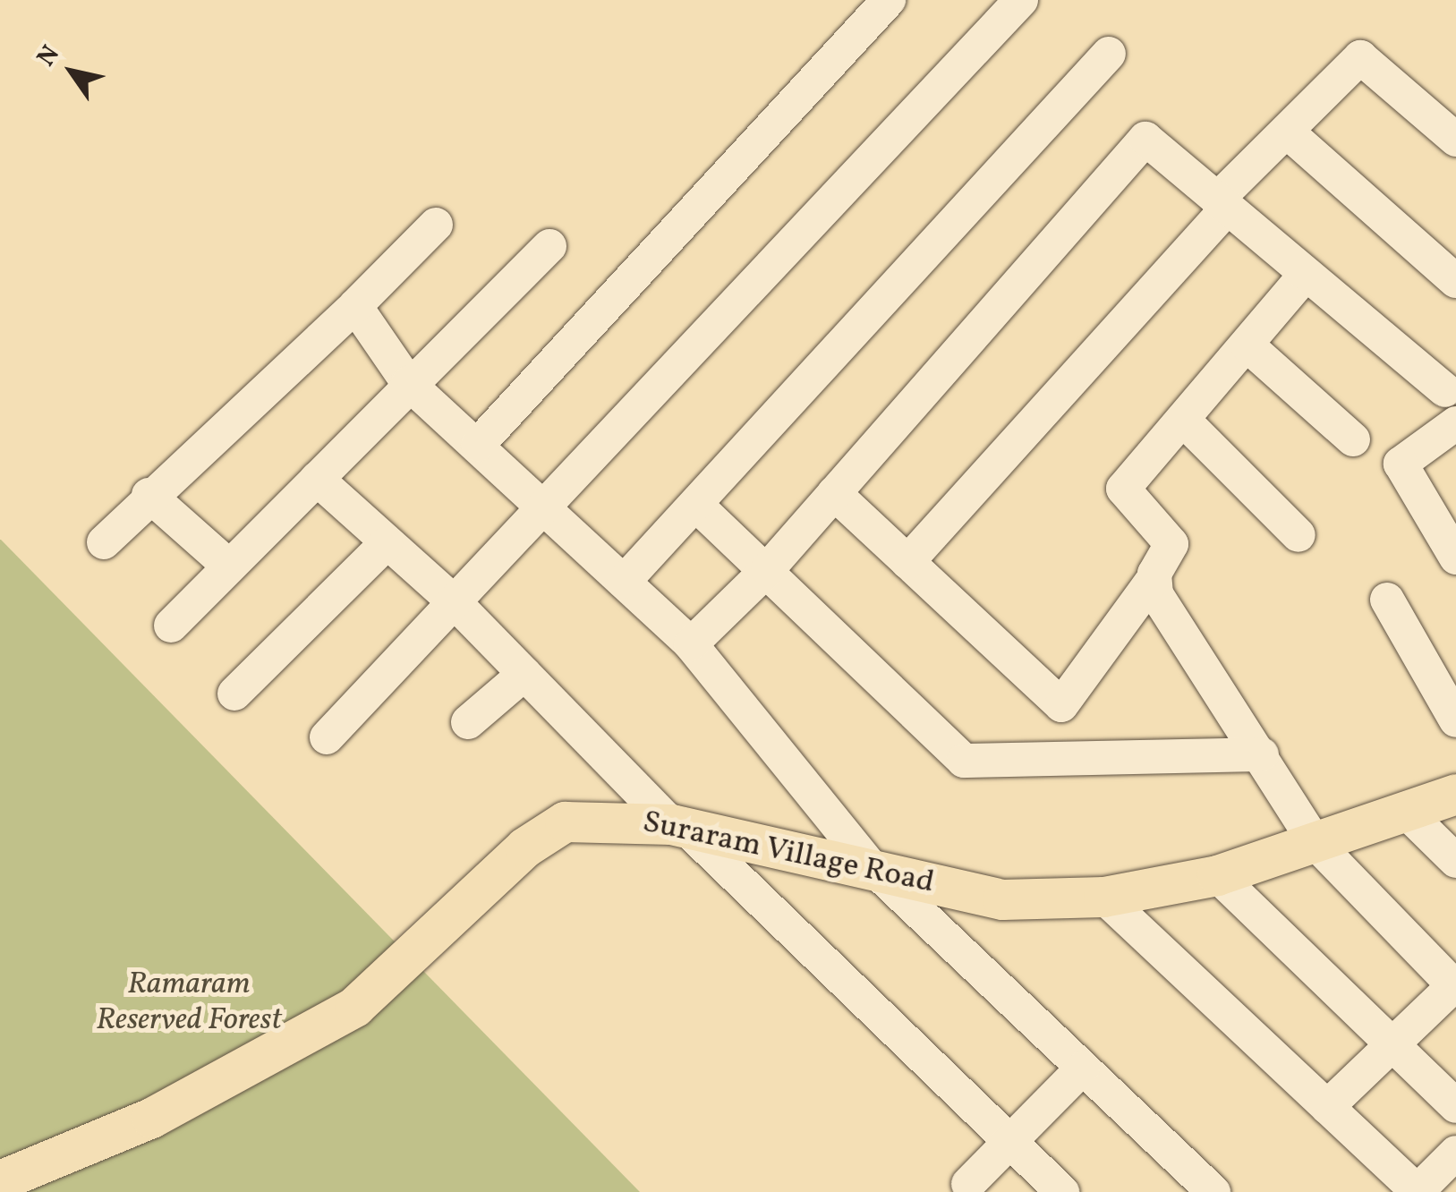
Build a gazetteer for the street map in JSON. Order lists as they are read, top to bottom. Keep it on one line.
{"streets":{"main road":["Suraram Village Road"]},"parks":["Ramaram Reserved Forest"],"north":"top left"}
